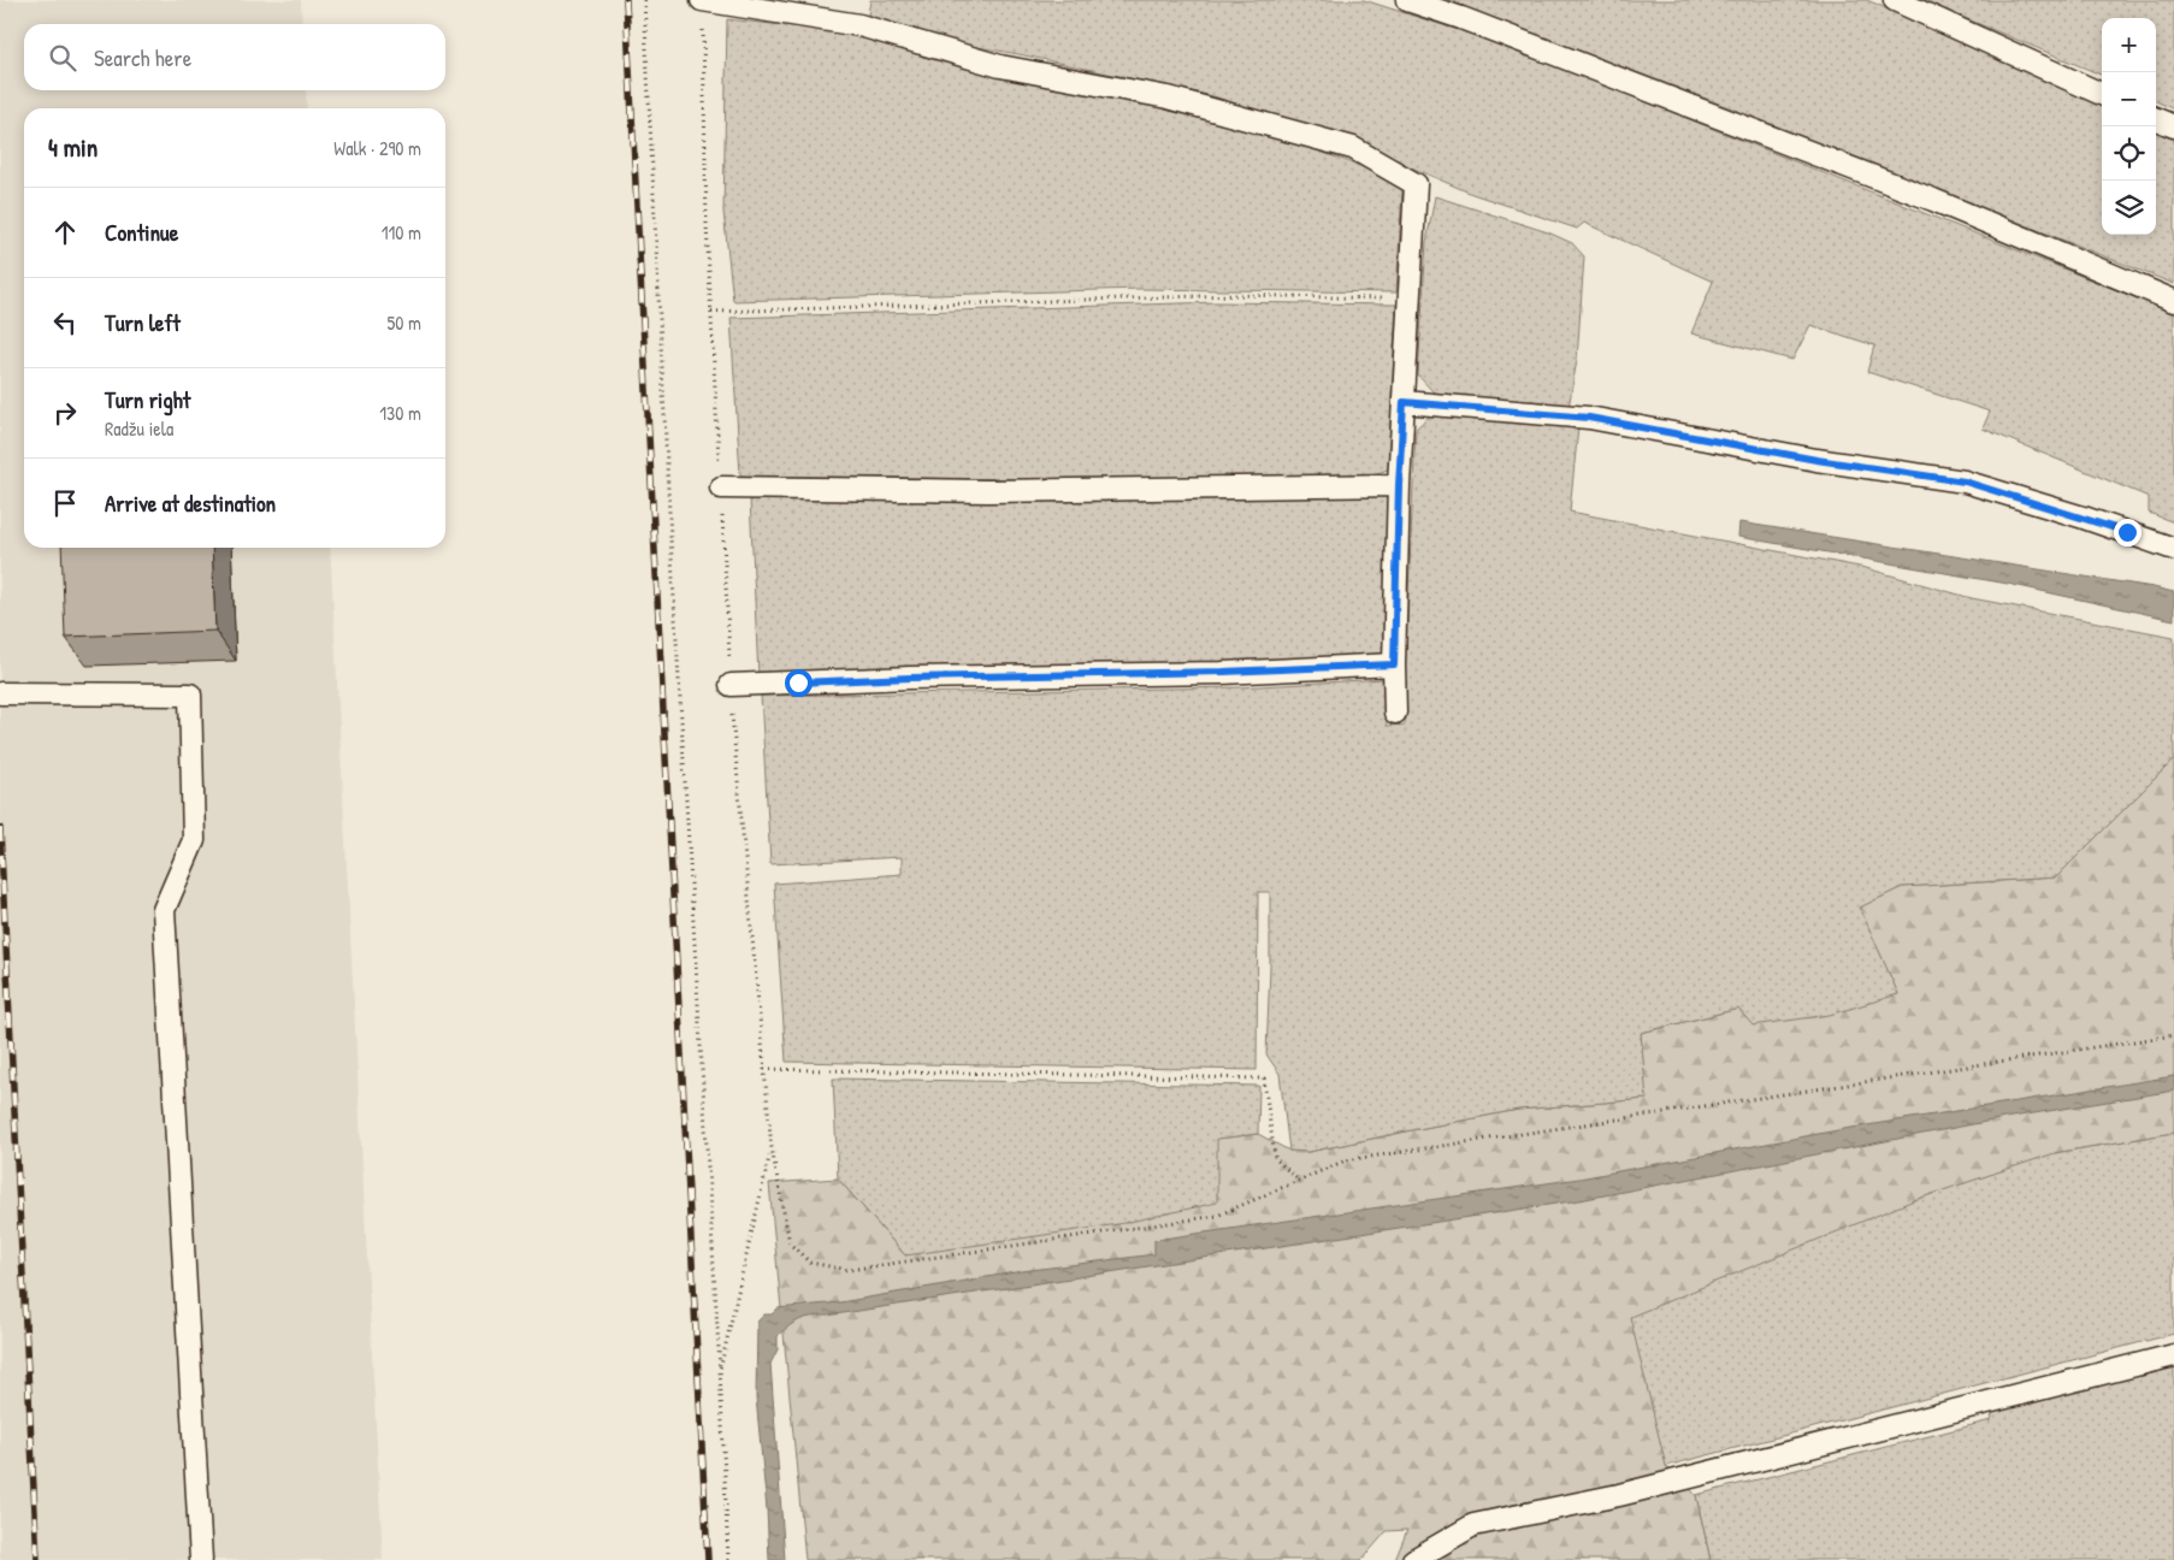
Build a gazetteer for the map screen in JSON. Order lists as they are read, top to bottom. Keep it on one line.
{"page":{"map_buttons":["+","−"],"search":"Search here","heading":["4 min","Walk · 290 m"],"list":[["Continue","110 m"],["Turn left","50 m"],["Turn right","Radžu iela","130 m"],"Arrive at destination"]}}
